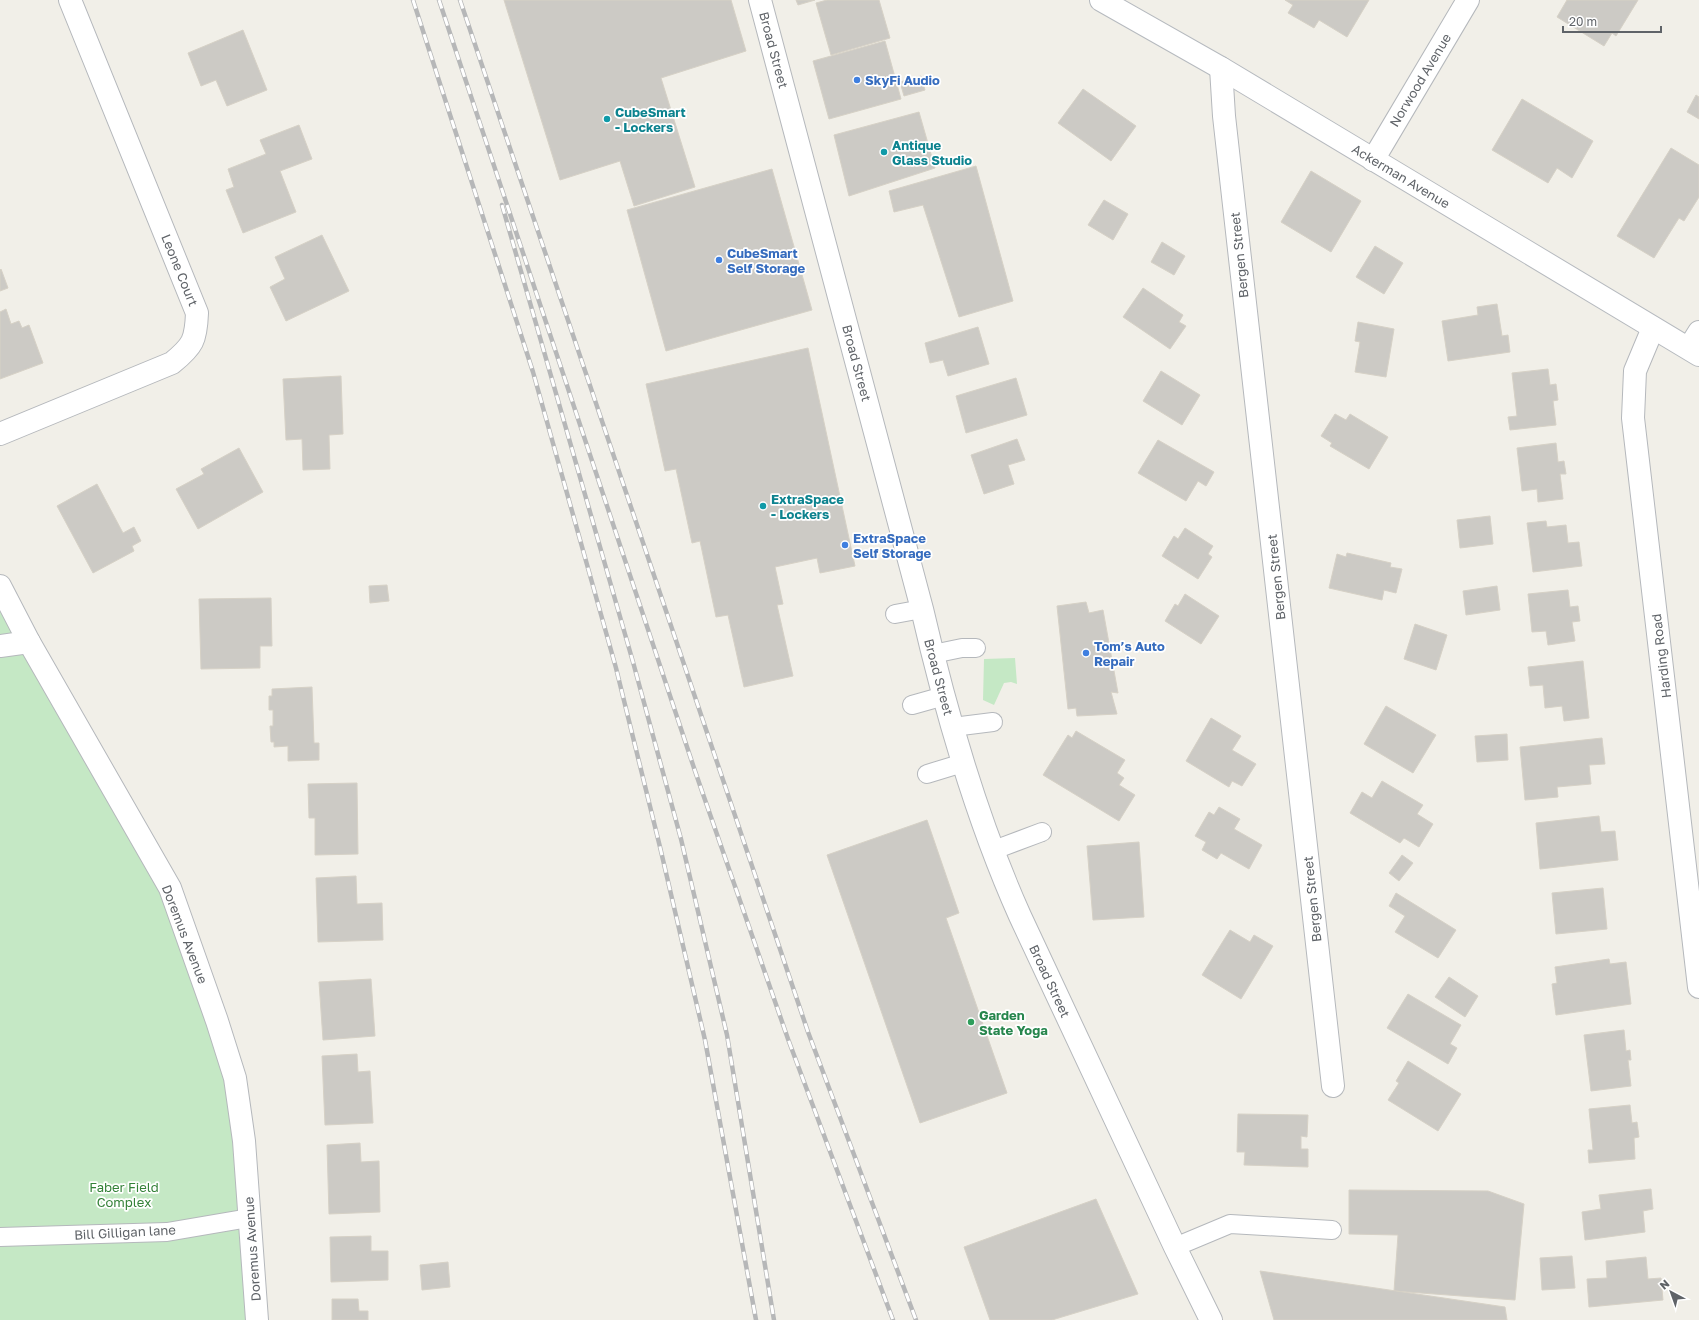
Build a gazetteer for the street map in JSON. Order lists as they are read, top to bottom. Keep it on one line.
{"streets":{"street":["Broad Street","Norwood Avenue","Ackerman Avenue","Bergen Street","Leone Court","Harding Road","Doremus Avenue"],"lane":["Bill Gilligan lane"]},"crossings":[["Norwood Avenue","Ackerman Avenue"],["Ackerman Avenue","Bergen Street"],["Ackerman Avenue","Harding Road"],["Doremus Avenue","Bill Gilligan lane"]],"parks":["Faber Field Complex"],"places":["SkyFi Audio","CubeSmart - Lockers","Antique Glass Studio","CubeSmart Self Storage","ExtraSpace - Lockers","ExtraSpace Self Storage","Tom’s Auto Repair","Garden State Yoga"],"scale_bar":"20 m","north":"top left"}
